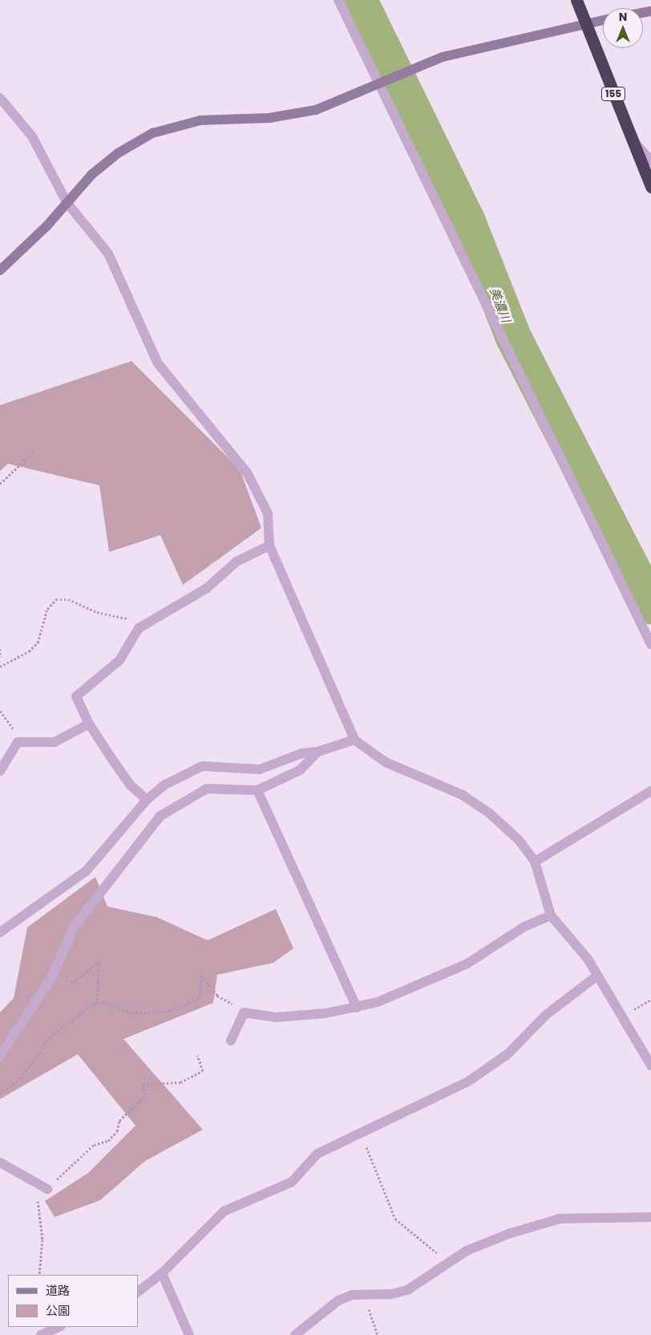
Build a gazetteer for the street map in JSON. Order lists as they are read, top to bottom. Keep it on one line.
{"streets":{"highway":["155"]},"water":["美濃川"],"legend":["道路","公園"],"north":"top"}
